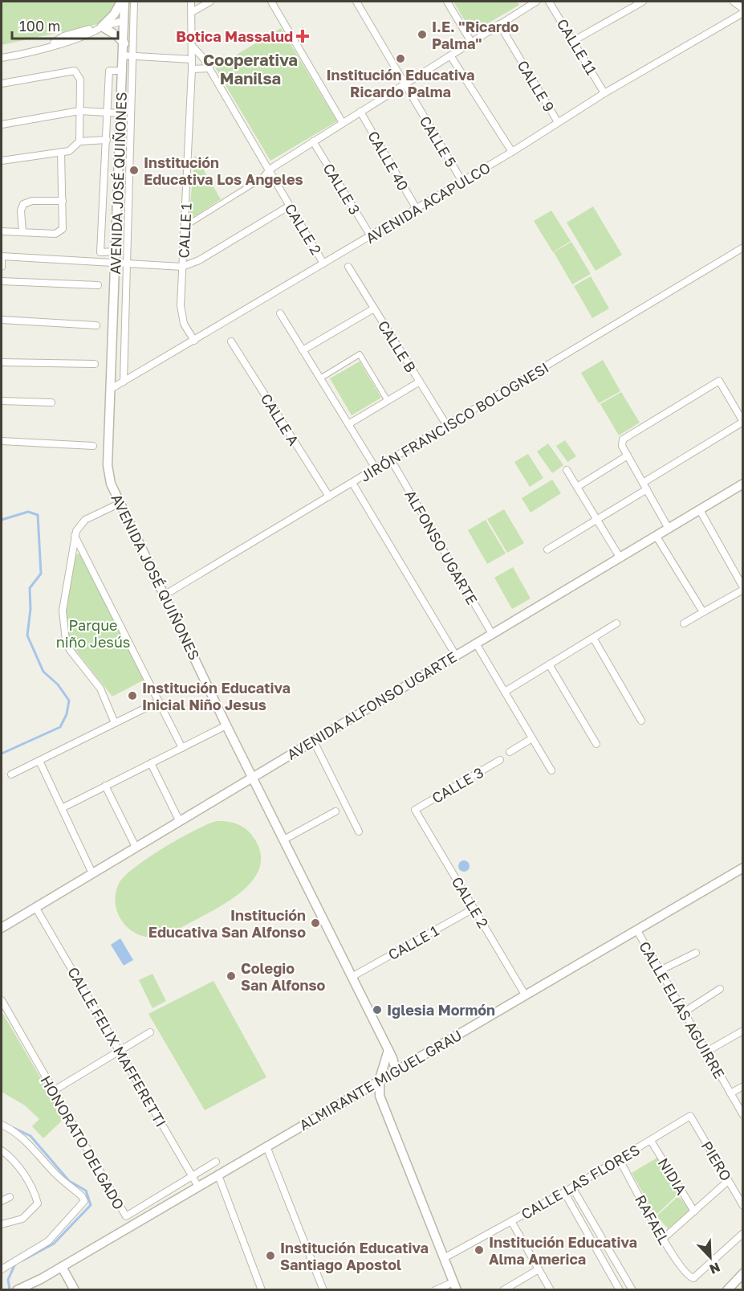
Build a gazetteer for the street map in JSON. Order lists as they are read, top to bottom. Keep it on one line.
{"streets":{"street":["CALLE 11","CALLE 9","CALLE 5","CALLE 40","AVENIDA JOSÉ QUIÑONES","CALLE 3","AVENIDA ACAPULCO","CALLE 2","CALLE 1","CALLE B","CALLE A","JIRÓN FRANCISCO BOLOGNESI","ALFONSO UGARTE","AVENIDA ALFONSO UGARTE","CALLE ELÍAS AGUIRRE","CALLE FELIX MAFFERETTI","ALMIRANTE MIGUEL GRAU","HONORATO DELGADO","PIERO","NIDIA","CALLE LAS FLORES","RAFAEL"]},"crossings":[["CALLE 11","AVENIDA ACAPULCO"],["CALLE 9","AVENIDA ACAPULCO"],["CALLE 5","AVENIDA ACAPULCO"],["CALLE 40","AVENIDA ACAPULCO"],["AVENIDA JOSÉ QUIÑONES","AVENIDA ACAPULCO"],["AVENIDA JOSÉ QUIÑONES","CALLE 1"],["AVENIDA JOSÉ QUIÑONES","JIRÓN FRANCISCO BOLOGNESI"],["AVENIDA JOSÉ QUIÑONES","AVENIDA ALFONSO UGARTE"],["AVENIDA JOSÉ QUIÑONES","ALMIRANTE MIGUEL GRAU"],["CALLE 3","AVENIDA ACAPULCO"],["CALLE 3","CALLE 2"],["AVENIDA ACAPULCO","CALLE 2"],["AVENIDA ACAPULCO","CALLE 1"],["CALLE 2","CALLE 1"],["CALLE 2","ALMIRANTE MIGUEL GRAU"],["CALLE B","JIRÓN FRANCISCO BOLOGNESI"],["CALLE A","JIRÓN FRANCISCO BOLOGNESI"],["JIRÓN FRANCISCO BOLOGNESI","ALFONSO UGARTE"],["ALFONSO UGARTE","AVENIDA ALFONSO UGARTE"],["AVENIDA ALFONSO UGARTE","CALLE FELIX MAFFERETTI"],["CALLE ELÍAS AGUIRRE","ALMIRANTE MIGUEL GRAU"],["CALLE FELIX MAFFERETTI","ALMIRANTE MIGUEL GRAU"],["CALLE FELIX MAFFERETTI","HONORATO DELGADO"],["PIERO","CALLE LAS FLORES"],["NIDIA","CALLE LAS FLORES"],["CALLE LAS FLORES","RAFAEL"]],"districts":["Cooperativa Manilsa"],"parks":["Parque niño Jesús"],"places":{"other":["I.E. \"Ricardo Palma\"","Institución Educativa Ricardo Palma","Institución Educativa Los Angeles","Institución Educativa Inicial Niño Jesus","Institución Educativa San Alfonso","Colegio San Alfonso","Iglesia Mormón","Institución Educativa Alma America","Institución Educativa Santiago Apostol"],"health":["Botica Massalud"]},"scale_bar":"100 m","north":"bottom right"}
